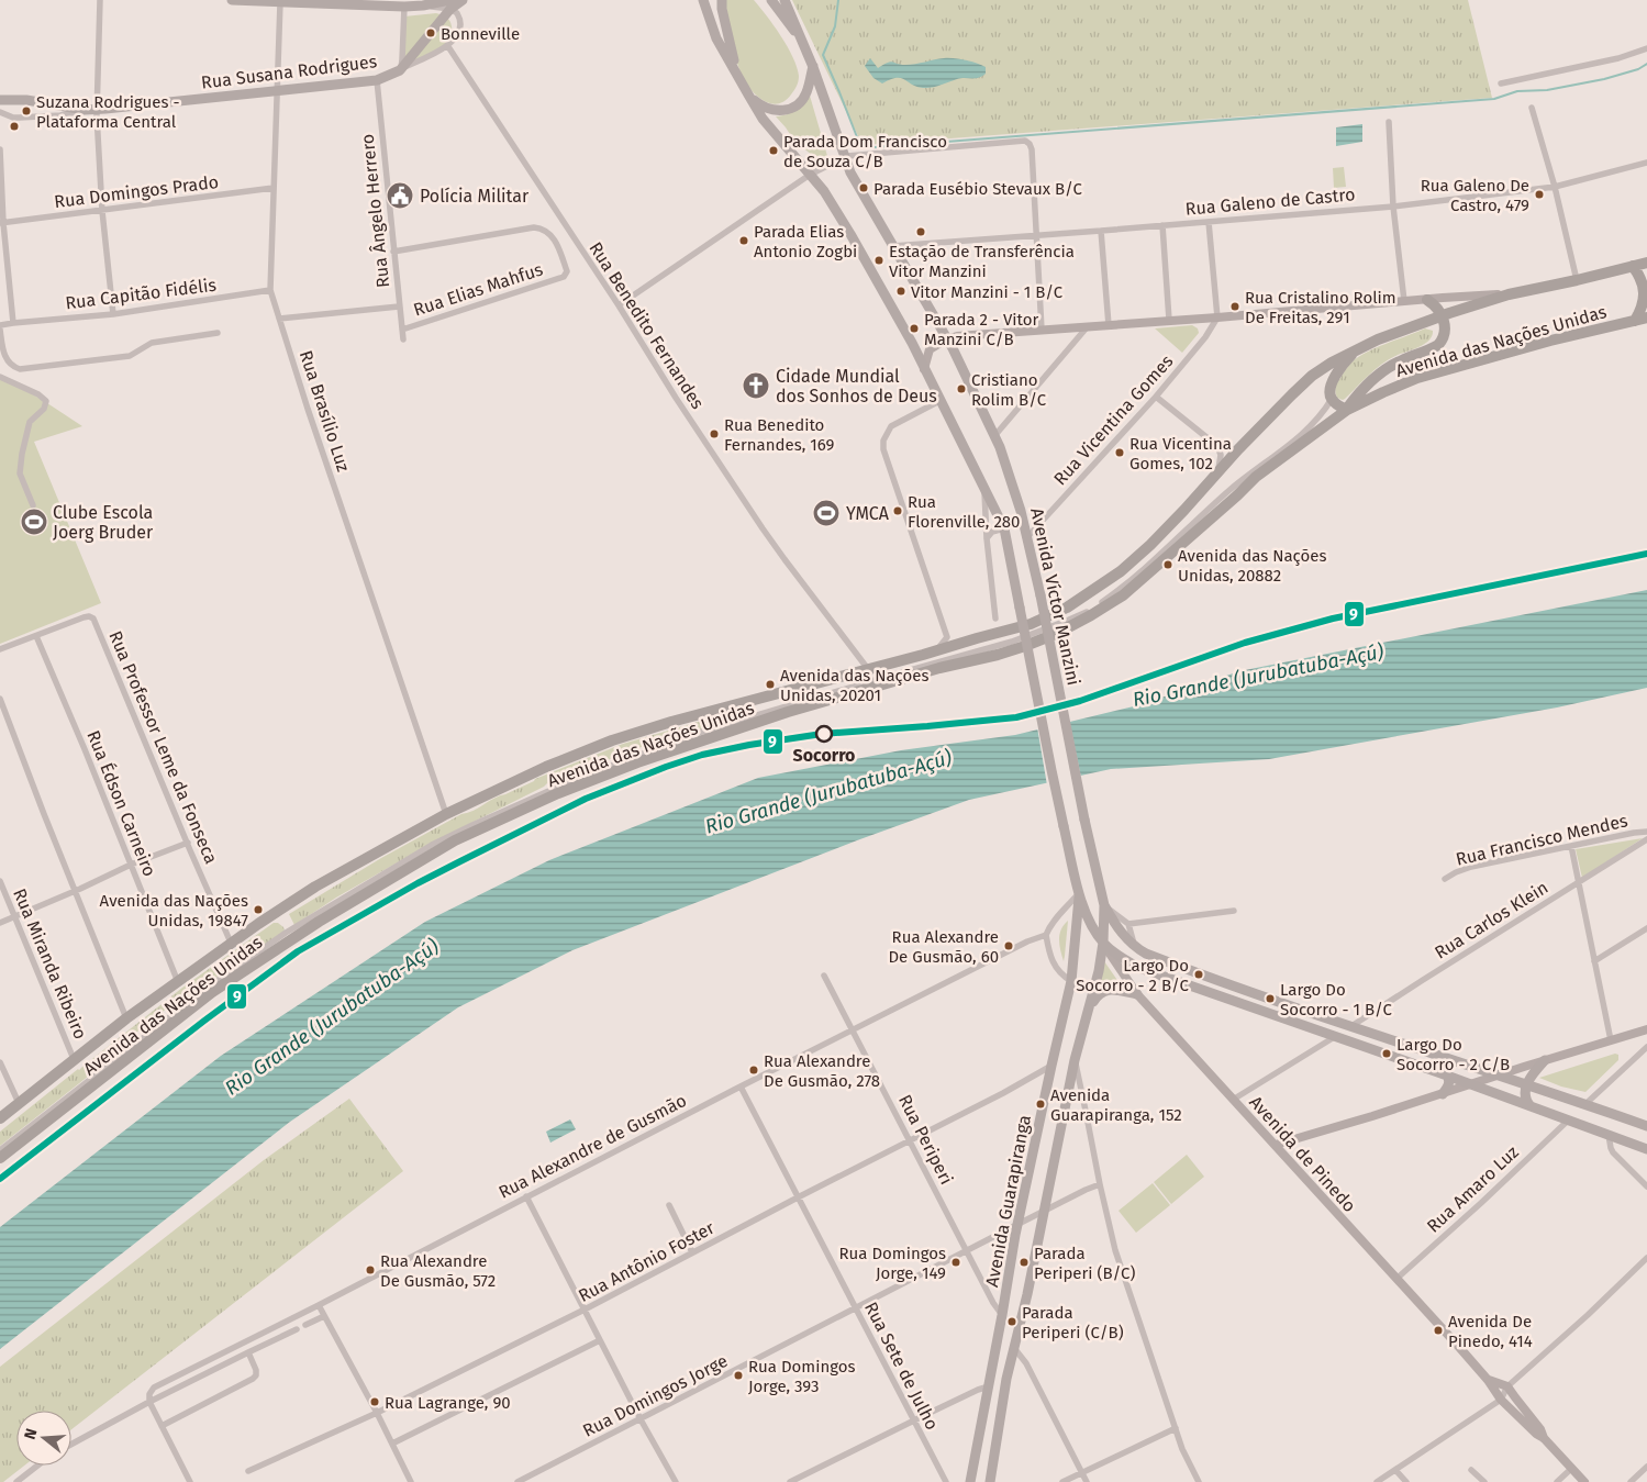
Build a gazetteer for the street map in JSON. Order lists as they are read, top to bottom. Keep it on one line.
{"streets":{"highway":["Avenida das Nações Unidas"],"main road":["Rua Susana Rodrigues","Avenida Víctor Manzini","Avenida Guarapiranga"],"street":["Rua Domingos Prado","Rua Galeno de Castro","Rua Ângelo Herrero","Rua Elias Mahfus","Rua Capitão Fidélis","Rua Benedito Fernandes","Rua Brasílio Luz","Rua Vicentina Gomes","Rua Professor Leme da Fonseca","Rua Édson Carneiro","Rua Francisco Mendes","Rua Carlos Klein","Rua Miranda Ribeiro","Rua Periperi","Rua Alexandre de Gusmão","Avenida de Pinedo","Rua Amaro Luz","Rua Antônio Foster","Rua Sete de Julho","Rua Domingos Jorge"]},"crossings":[["Rua Susana Rodrigues","Rua Ângelo Herrero"],["Rua Susana Rodrigues","Rua Brasílio Luz"],["Rua Domingos Prado","Rua Brasílio Luz"],["Rua Galeno de Castro","Avenida Víctor Manzini"],["Rua Ângelo Herrero","Rua Elias Mahfus"],["Rua Capitão Fidélis","Rua Brasílio Luz"],["Rua Benedito Fernandes","Avenida das Nações Unidas"],["Avenida das Nações Unidas","Rua Brasílio Luz"],["Avenida das Nações Unidas","Rua Professor Leme da Fonseca"],["Avenida das Nações Unidas","Rua Édson Carneiro"],["Avenida das Nações Unidas","Rua Miranda Ribeiro"],["Rua Vicentina Gomes","Avenida Víctor Manzini"],["Avenida Víctor Manzini","Avenida Guarapiranga"],["Rua Professor Leme da Fonseca","Rua Édson Carneiro"],["Rua Periperi","Rua Alexandre de Gusmão"],["Rua Periperi","Avenida Guarapiranga"],["Rua Periperi","Rua Antônio Foster"],["Rua Periperi","Rua Domingos Jorge"],["Rua Alexandre de Gusmão","Rua Sete de Julho"],["Avenida de Pinedo","Rua Amaro Luz"],["Avenida Guarapiranga","Rua Antônio Foster"],["Avenida Guarapiranga","Rua Domingos Jorge"],["Rua Antônio Foster","Rua Sete de Julho"],["Rua Sete de Julho","Rua Domingos Jorge"]],"water":["Rio Grande (Jurubatuba-Açú)"],"places":{"other":["Bonneville","Suzana Rodrigues - Plataforma Central","Parada Dom Francisco de Souza C/B","Parada Eusébio Stevaux B/C","Rua Galeno De Castro, 479","Parada Elias Antonio Zogbi","Estação de Transferência Vitor Manzini","Vitor Manzini - 1 B/C","Rua Cristalino Rolim De Freitas, 291","Parada 2 - Vitor Manzini C/B","Cristiano Rolim B/C","Rua Benedito Fernandes, 169","Rua Vicentina Gomes, 102","Rua Florenville, 280","Avenida das Nações Unidas, 20882","Avenida das Nações Unidas, 20201","Socorro","Avenida das Nações Unidas, 19847","Rua Alexandre De Gusmão, 60","Largo Do Socorro - 2 B/C","Largo Do Socorro - 1 B/C","Largo Do Socorro - 2 C/B","Rua Alexandre De Gusmão, 278","Avenida Guarapiranga, 152","Rua Domingos Jorge, 149","Parada Periperi (B/C)","Rua Alexandre De Gusmão, 572","Parada Periperi (C/B)","Avenida De Pinedo, 414","Rua Domingos Jorge, 393","Rua Lagrange, 90"],"public building":["Polícia Militar"],"church":["Cidade Mundial dos Sonhos de Deus"],"sports":["YMCA","Clube Escola Joerg Bruder"]},"lines":["transit line 9"],"north":"left"}
